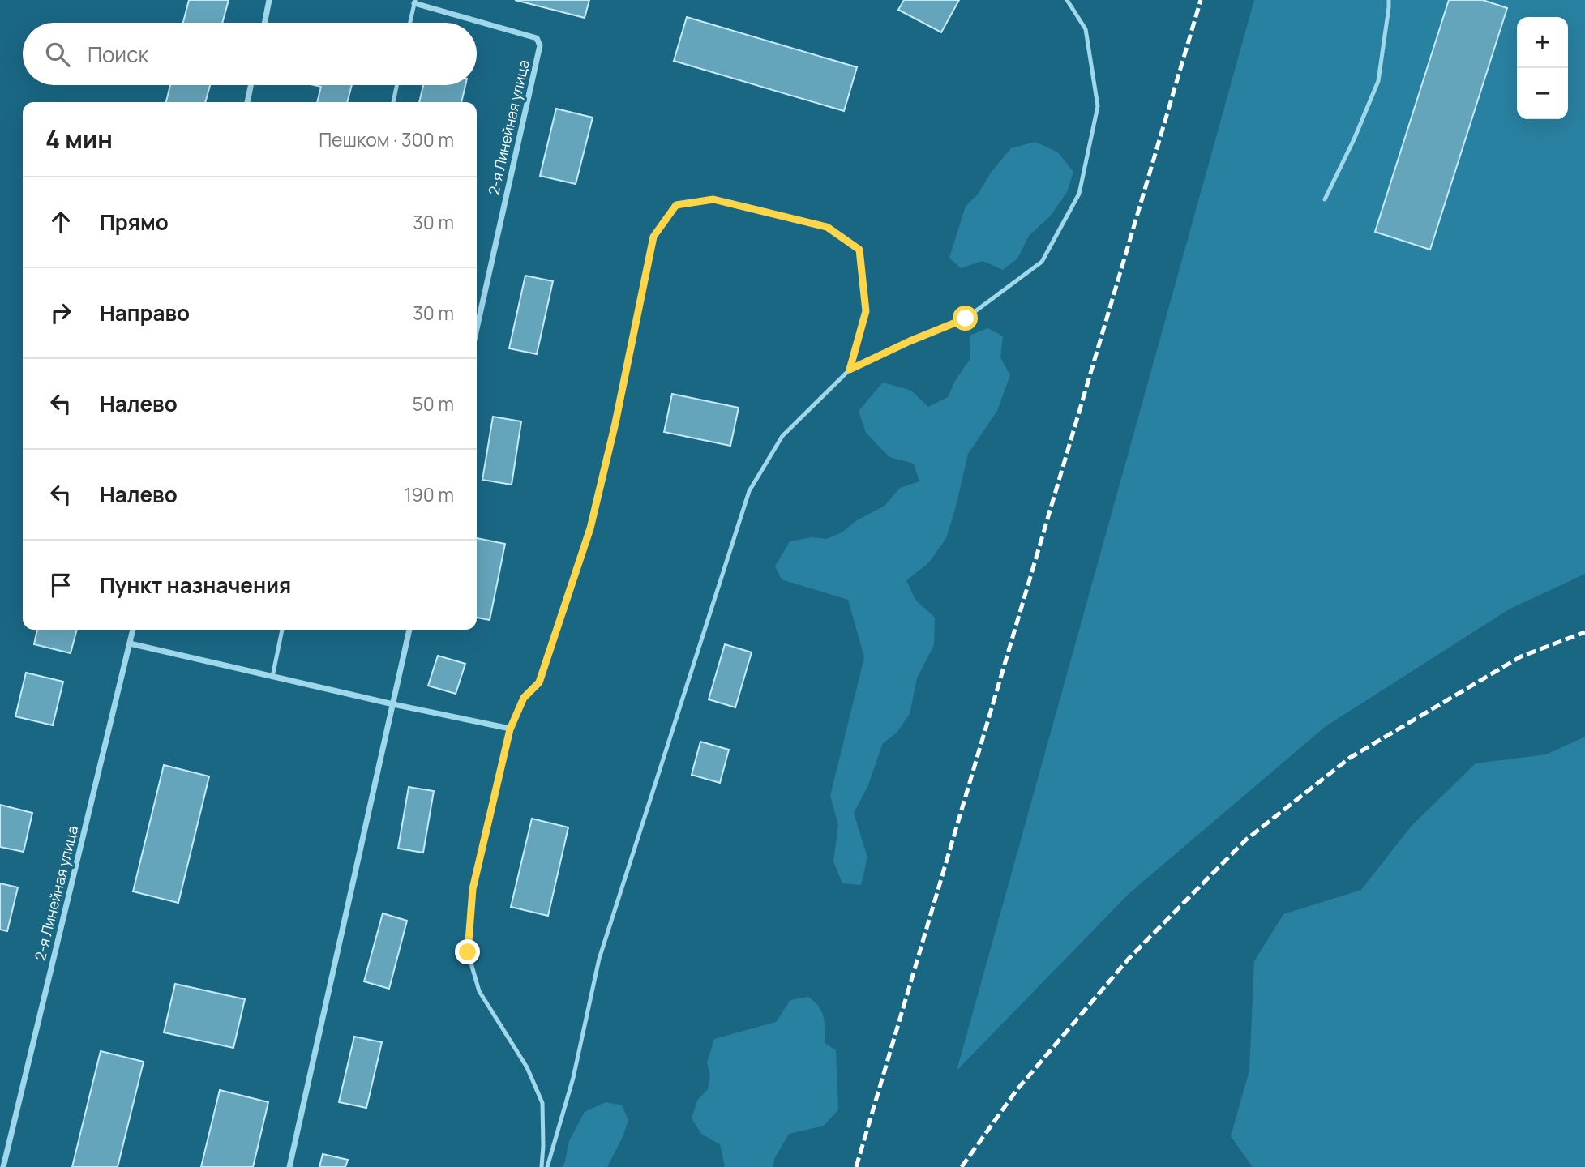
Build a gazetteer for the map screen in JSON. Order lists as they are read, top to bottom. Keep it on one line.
{"streets":{"street":["2-я Линейная улица"]},"page":{"map_buttons":["+","−"],"search":"Поиск","heading":["4 мин","Пешком · 300 m"],"list":[["Прямо","30 m"],["Направо","30 m"],["Налево","50 m"],["Налево","190 m"],"Пункт назначения"]}}
